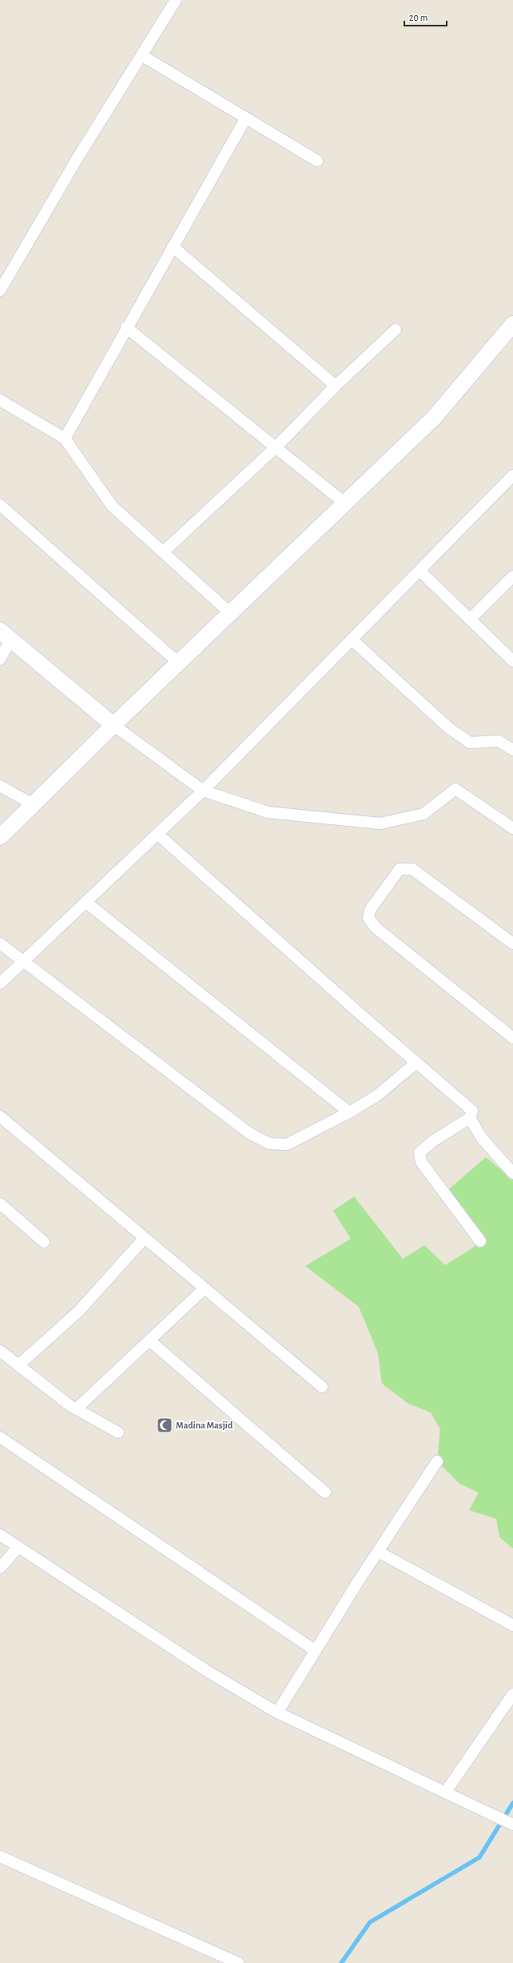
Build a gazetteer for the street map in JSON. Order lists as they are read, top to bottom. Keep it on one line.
{"places":{"mosque":["Madina Masjid"]},"scale_bar":"20 m"}
